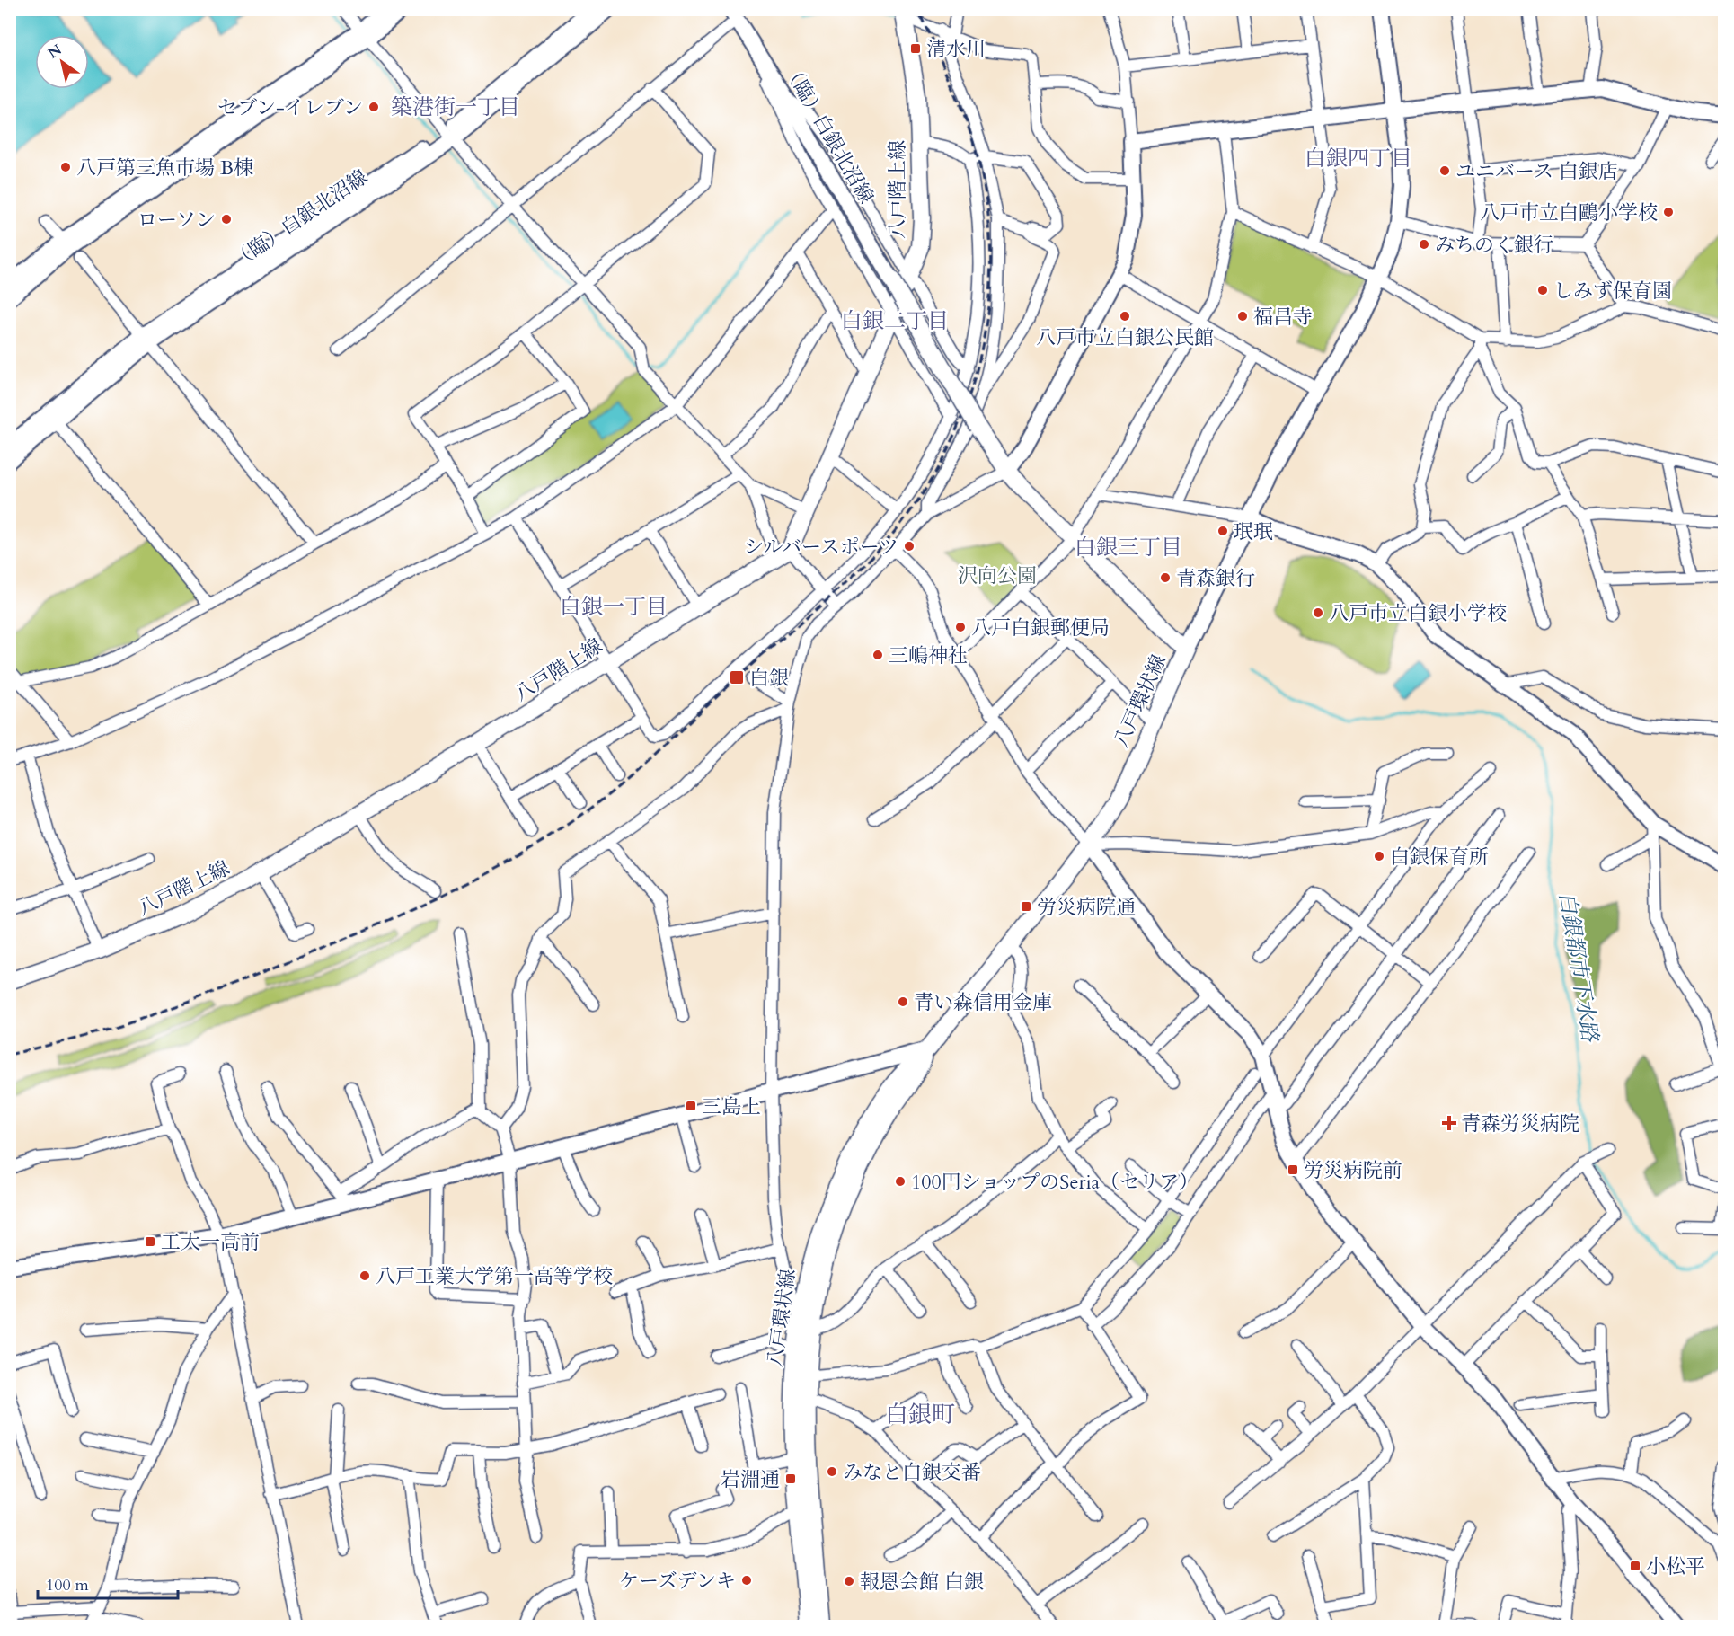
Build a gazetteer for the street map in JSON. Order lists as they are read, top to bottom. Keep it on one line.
{"streets":{"main road":["八戸階上線","八戸環状線"],"street":["（臨）白銀北沼線"]},"crossings":[["（臨）白銀北沼線","八戸環状線"]],"districts":["築港街一丁目","白銀四丁目","白銀二丁目","白銀三丁目","白銀一丁目","白銀町"],"water":["白銀都市下水路"],"parks":["沢向公園"],"places":{"transit":["清水川","白銀","労災病院通","三島上","労災病院前","工大一高前","岩淵通","小松平"],"other":["セブン-イレブン","八戸第三魚市場 B棟","ユニバース 白銀店","八戸市立白鷗小学校","ローソン","みちのく銀行","しみず保育園","八戸市立白銀公民館","福昌寺","珉珉","シルバースポーツ","青森銀行","八戸市立白銀小学校","八戸白銀郵便局","三嶋神社","白銀保育所","青い森信用金庫","100円ショップのSeria（セリア）","八戸工業大学第一高等学校","みなと白銀交番","ケーズデンキ","報恩会館 白銀"],"health":["青森労災病院"]},"scale_bar":"100 m","north":"top left"}
